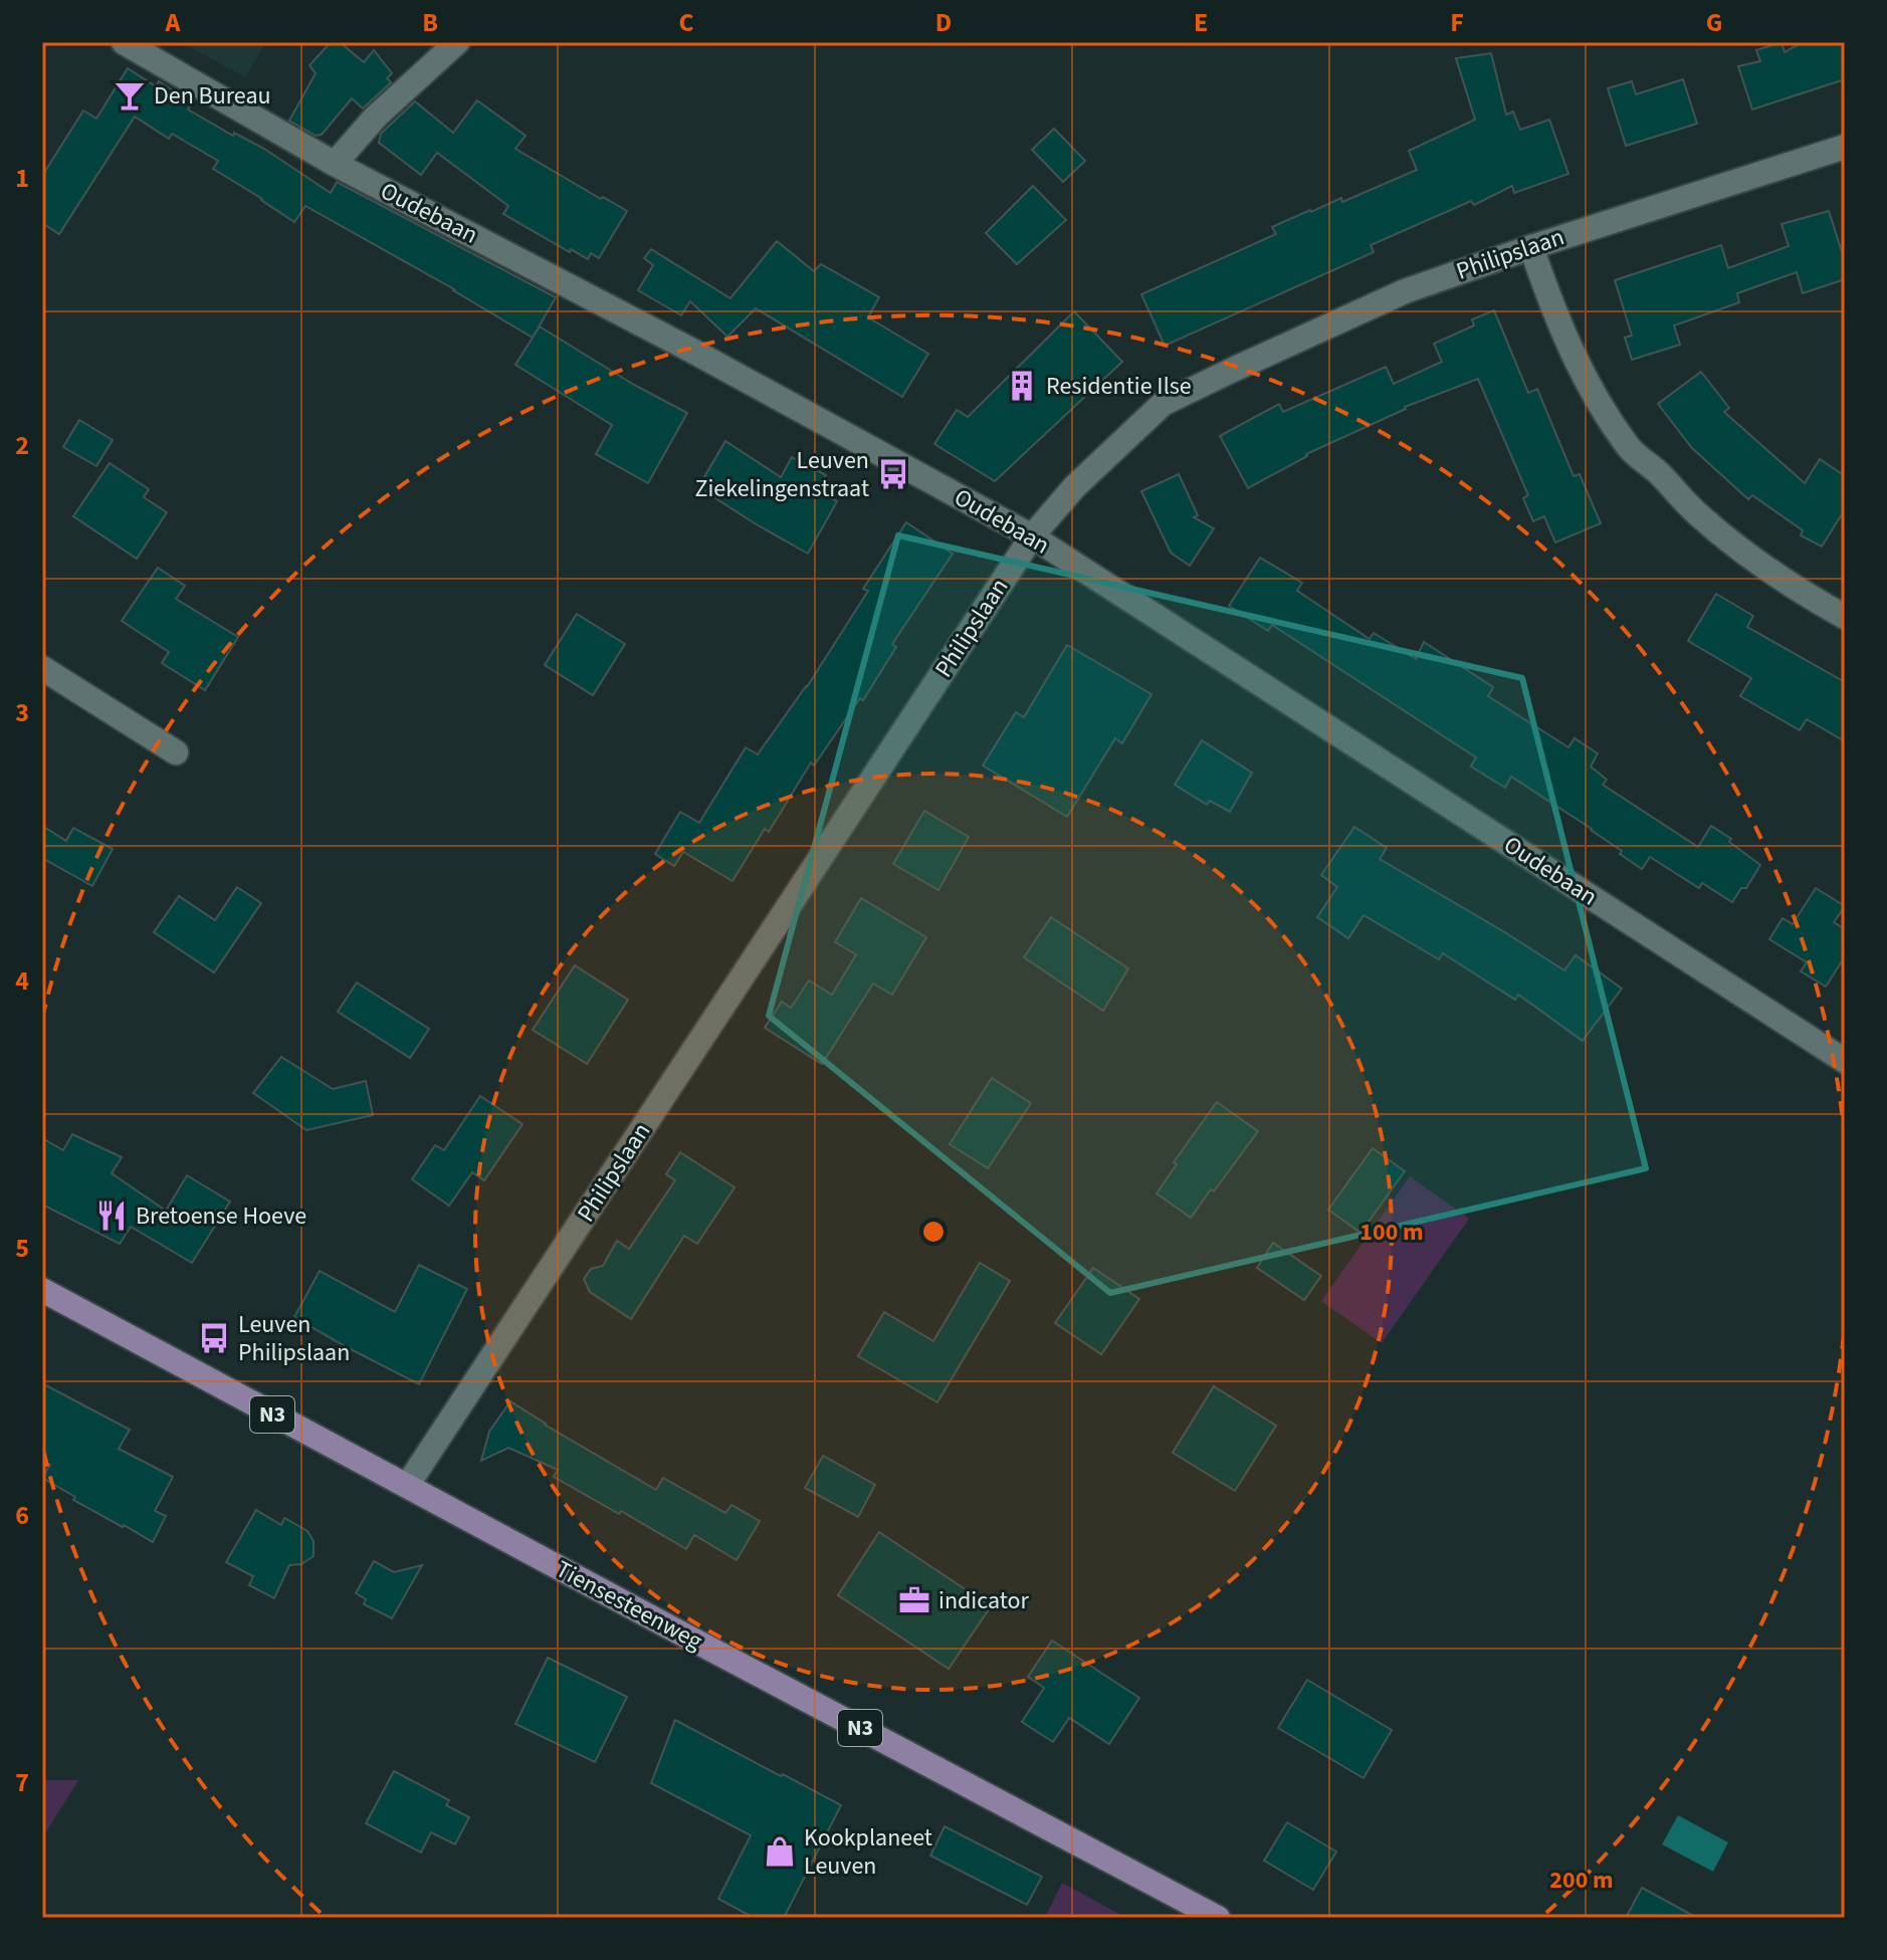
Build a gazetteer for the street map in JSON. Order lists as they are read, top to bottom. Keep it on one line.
{"streets":{"main road":["N3","Tiensesteenweg"],"street":["Oudebaan","Philipslaan"]},"crossings":[["Oudebaan","Philipslaan"],["Philipslaan","Tiensesteenweg"]],"places":{"bar":["Den Bureau"],"building":["Residentie Ilse"],"bus stop":["Leuven Ziekelingenstraat","Leuven Philipslaan"],"restaurant":["Bretoense Hoeve"],"office":["indicator"],"shop":["Kookplaneet Leuven"]},"grid":{"columns":["A","B","C","D","E","F","G"],"rows":["1","2","3","4","5","6","7"]},"rings":["100 m","200 m"]}
